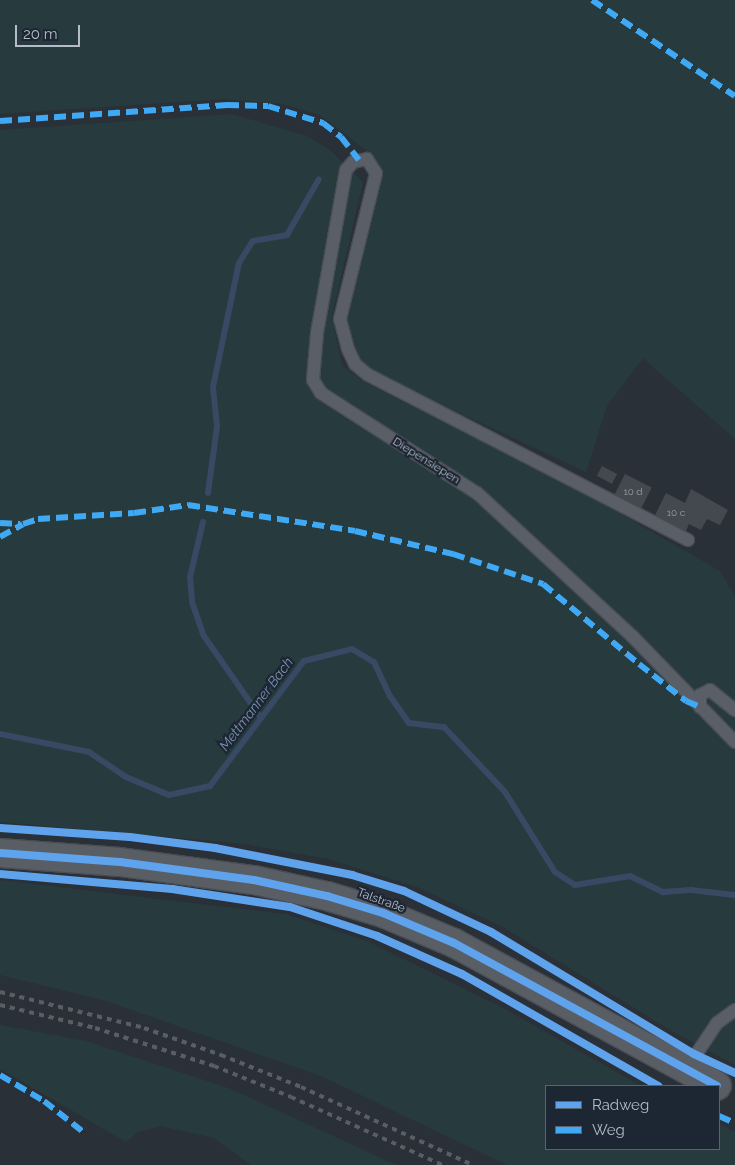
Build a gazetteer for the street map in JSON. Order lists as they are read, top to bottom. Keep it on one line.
{"streets":{"main road":["Talstraße"],"lane":["Diepensiepen"]},"water":["Mettmanner Bach"],"house_numbers":["10 d","10 c"],"legend":["Radweg","Weg"],"scale_bar":"20 m"}
